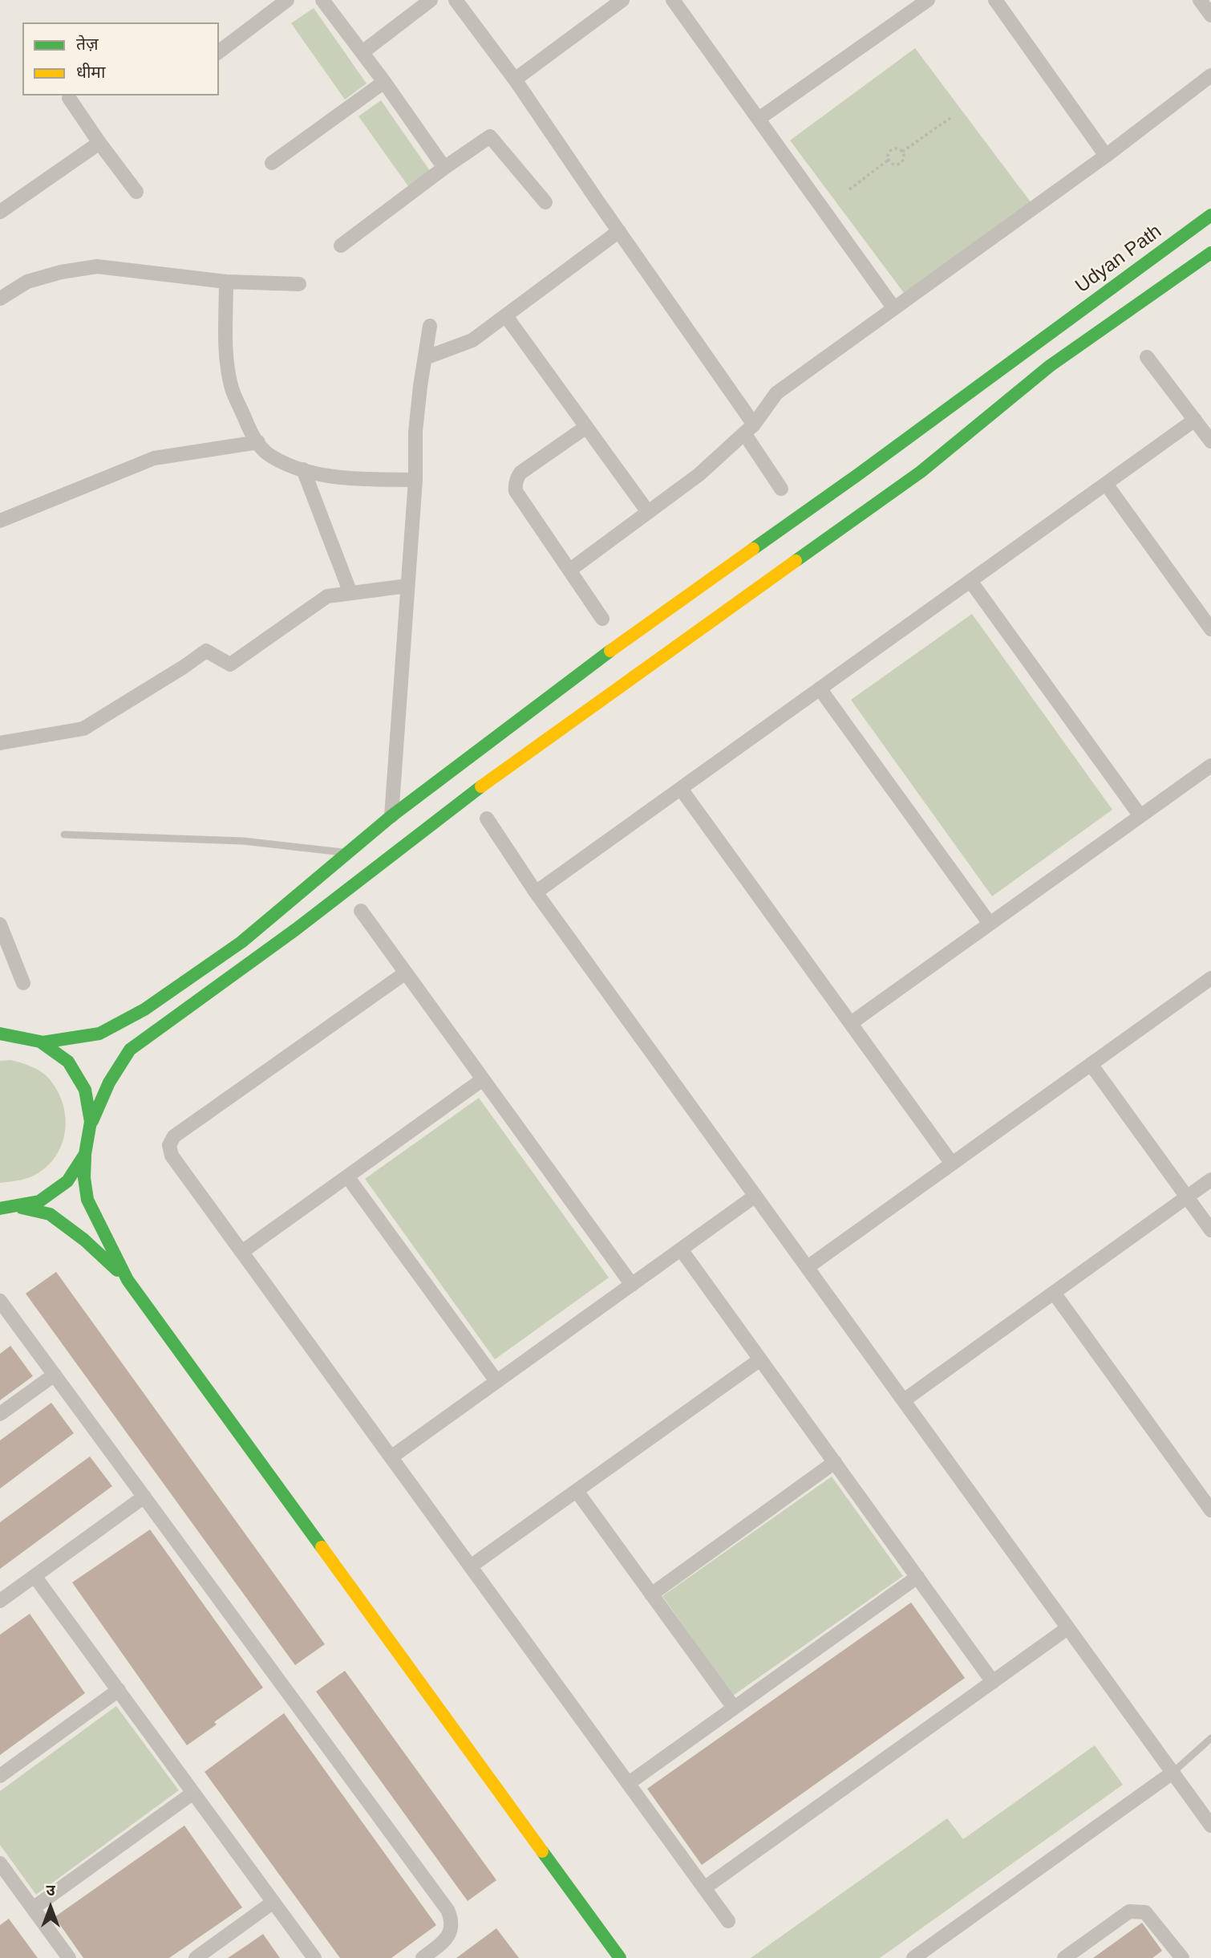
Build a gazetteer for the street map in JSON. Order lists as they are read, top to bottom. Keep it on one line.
{"streets":{"main road":["Udyan Path"]},"legend":["तेज़","धीमा"],"north":"top"}
